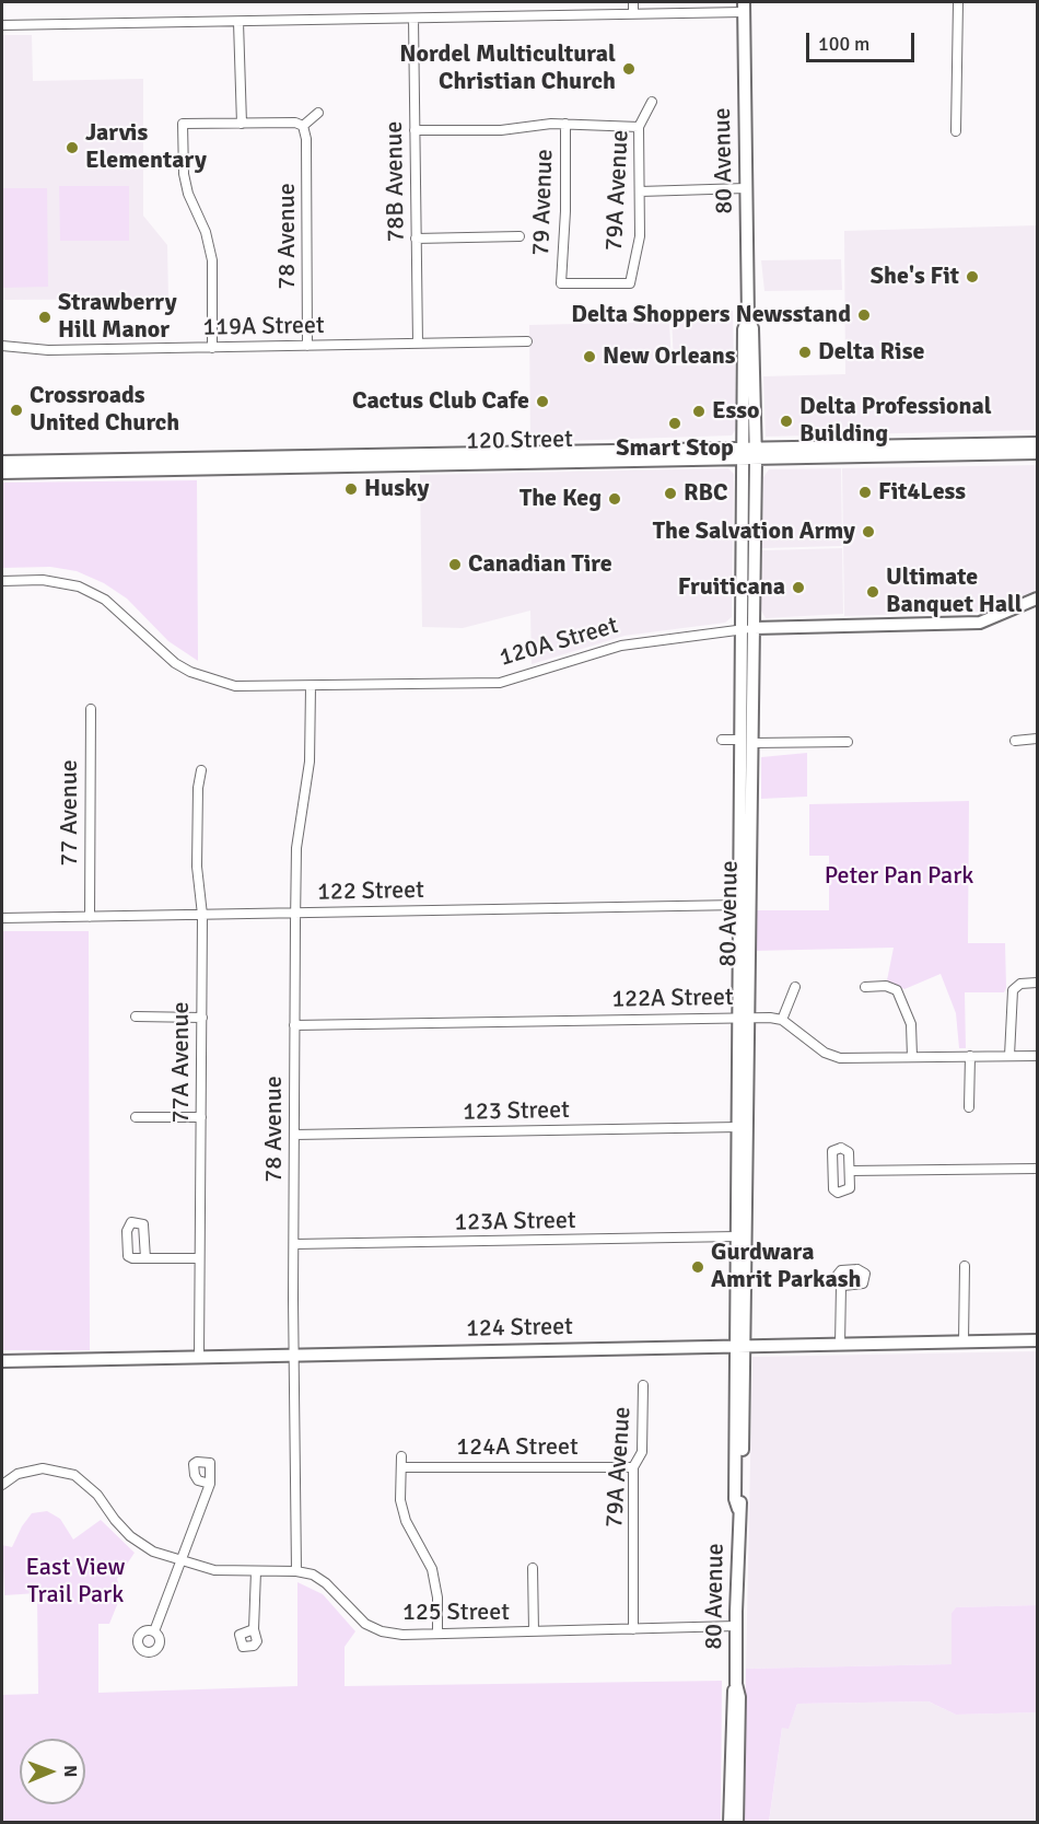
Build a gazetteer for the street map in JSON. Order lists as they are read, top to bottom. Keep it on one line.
{"streets":{"main road":["80 Avenue","120 Street","120A Street","124 Street"],"street":["78B Avenue","79A Avenue","79 Avenue","78 Avenue","119A Street","77 Avenue","122 Street","122A Street","77A Avenue","123 Street","123A Street","124A Street","125 Street"]},"crossings":[["80 Avenue","120 Street"],["80 Avenue","120A Street"],["80 Avenue","122 Street"],["80 Avenue","122A Street"],["80 Avenue","123 Street"],["80 Avenue","123A Street"],["80 Avenue","124 Street"],["80 Avenue","125 Street"],["78B Avenue","119A Street"],["79A Avenue","79 Avenue"],["79A Avenue","124A Street"],["79A Avenue","125 Street"],["78 Avenue","119A Street"],["78 Avenue","120A Street"],["78 Avenue","122 Street"],["78 Avenue","122A Street"],["78 Avenue","123 Street"],["78 Avenue","123A Street"],["78 Avenue","124 Street"],["78 Avenue","125 Street"],["77 Avenue","122 Street"],["122 Street","77A Avenue"],["77A Avenue","124 Street"]],"parks":["Peter Pan Park","East View Trail Park"],"places":["Nordel Multicultural Christian Church","Jarvis Elementary","She's Fit","Delta Shoppers Newsstand","Strawberry Hill Manor","Delta Rise","New Orleans","Cactus Club Cafe","Crossroads United Church","Esso","Delta Professional Building","Smart Stop","Husky","Fit4Less","RBC","The Keg","The Salvation Army","Canadian Tire","Fruiticana","Ultimate Banquet Hall","Gurdwara Amrit Parkash"],"scale_bar":"100 m","north":"right"}
